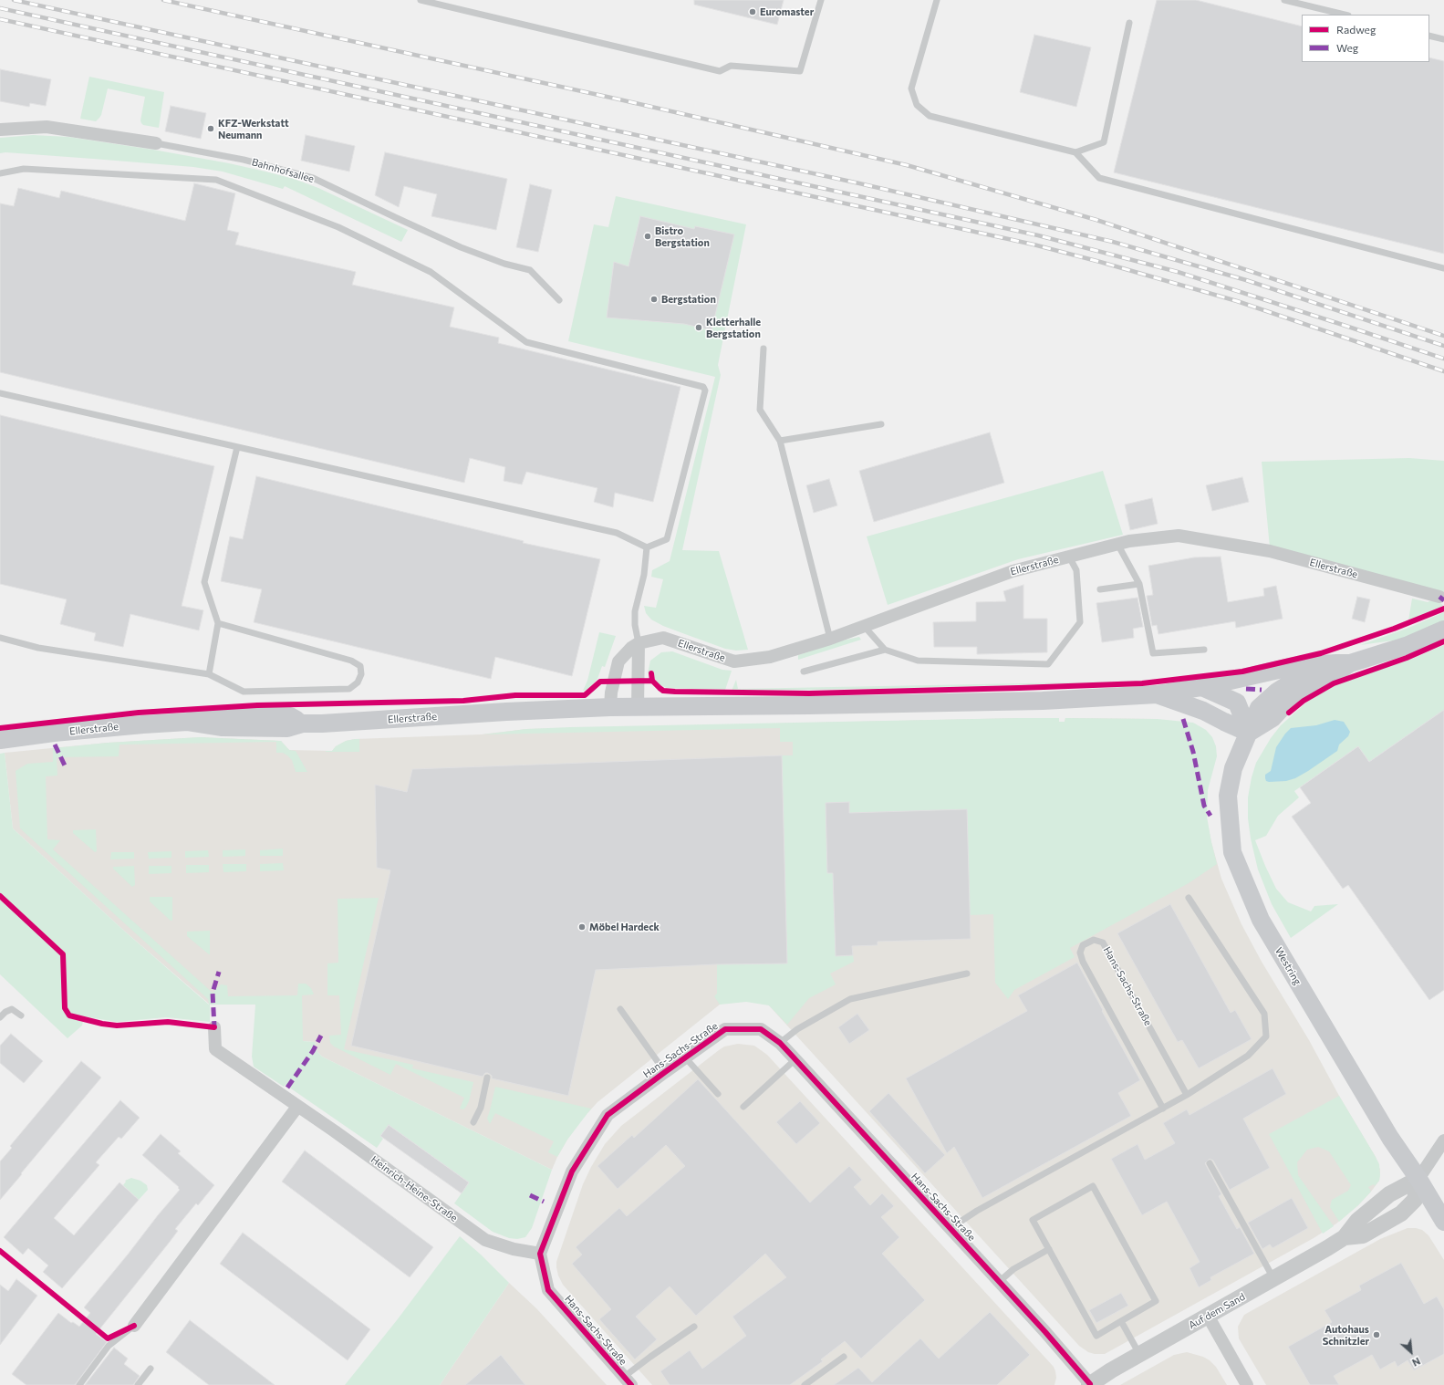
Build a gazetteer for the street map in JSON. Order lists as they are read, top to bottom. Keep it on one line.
{"streets":{"main road":["Ellerstraße","Westring"],"street":["Bahnhofsallee","Hans-Sachs-Straße","Heinrich-Heine-Straße","Auf dem Sand"]},"crossings":[["Ellerstraße","Westring"],["Westring","Auf dem Sand"],["Hans-Sachs-Straße","Heinrich-Heine-Straße"],["Hans-Sachs-Straße","Auf dem Sand"]],"places":["Euromaster","KFZ-Werkstatt Neumann","Bistro Bergstation","Bergstation","Kletterhalle Bergstation","Möbel Hardeck","Autohaus Schnitzler"],"legend":["Radweg","Weg"],"north":"bottom right"}
